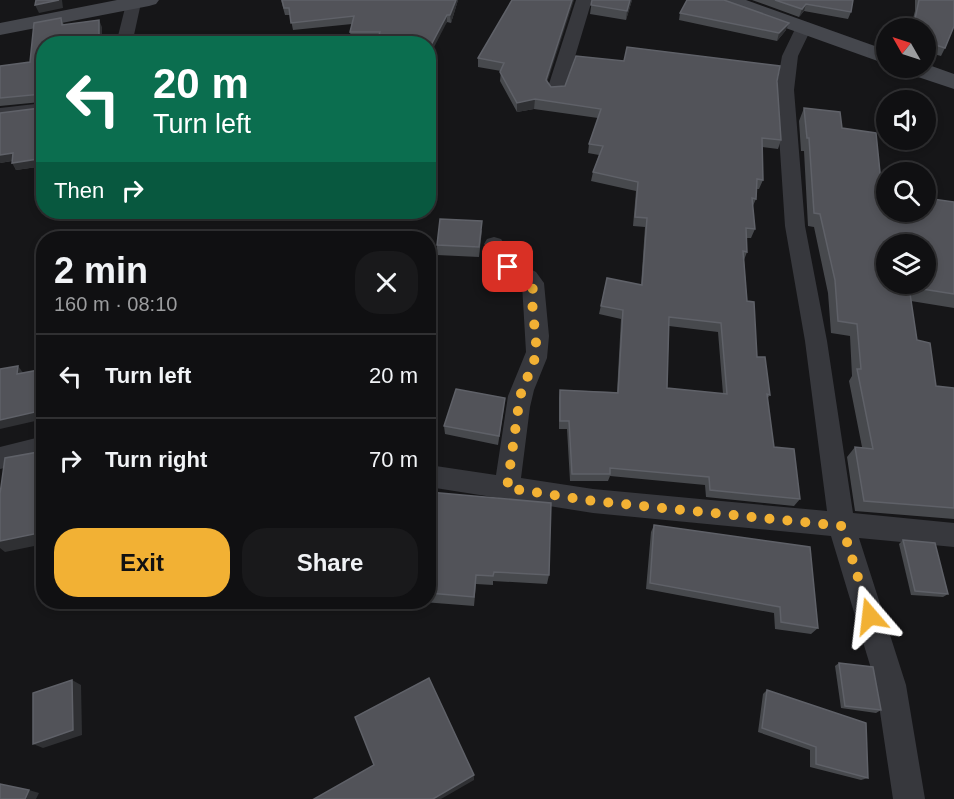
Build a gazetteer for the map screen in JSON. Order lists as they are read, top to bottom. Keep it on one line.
{"north":"top left","page":{"turn":["20 m","Turn left"],"then":"Then","heading":["2 min","160 m · 08:10"],"list":[{"name":"Turn left","value":"20 m"},{"name":"Turn right","value":"70 m"}],"buttons":["Exit","Share"]}}
